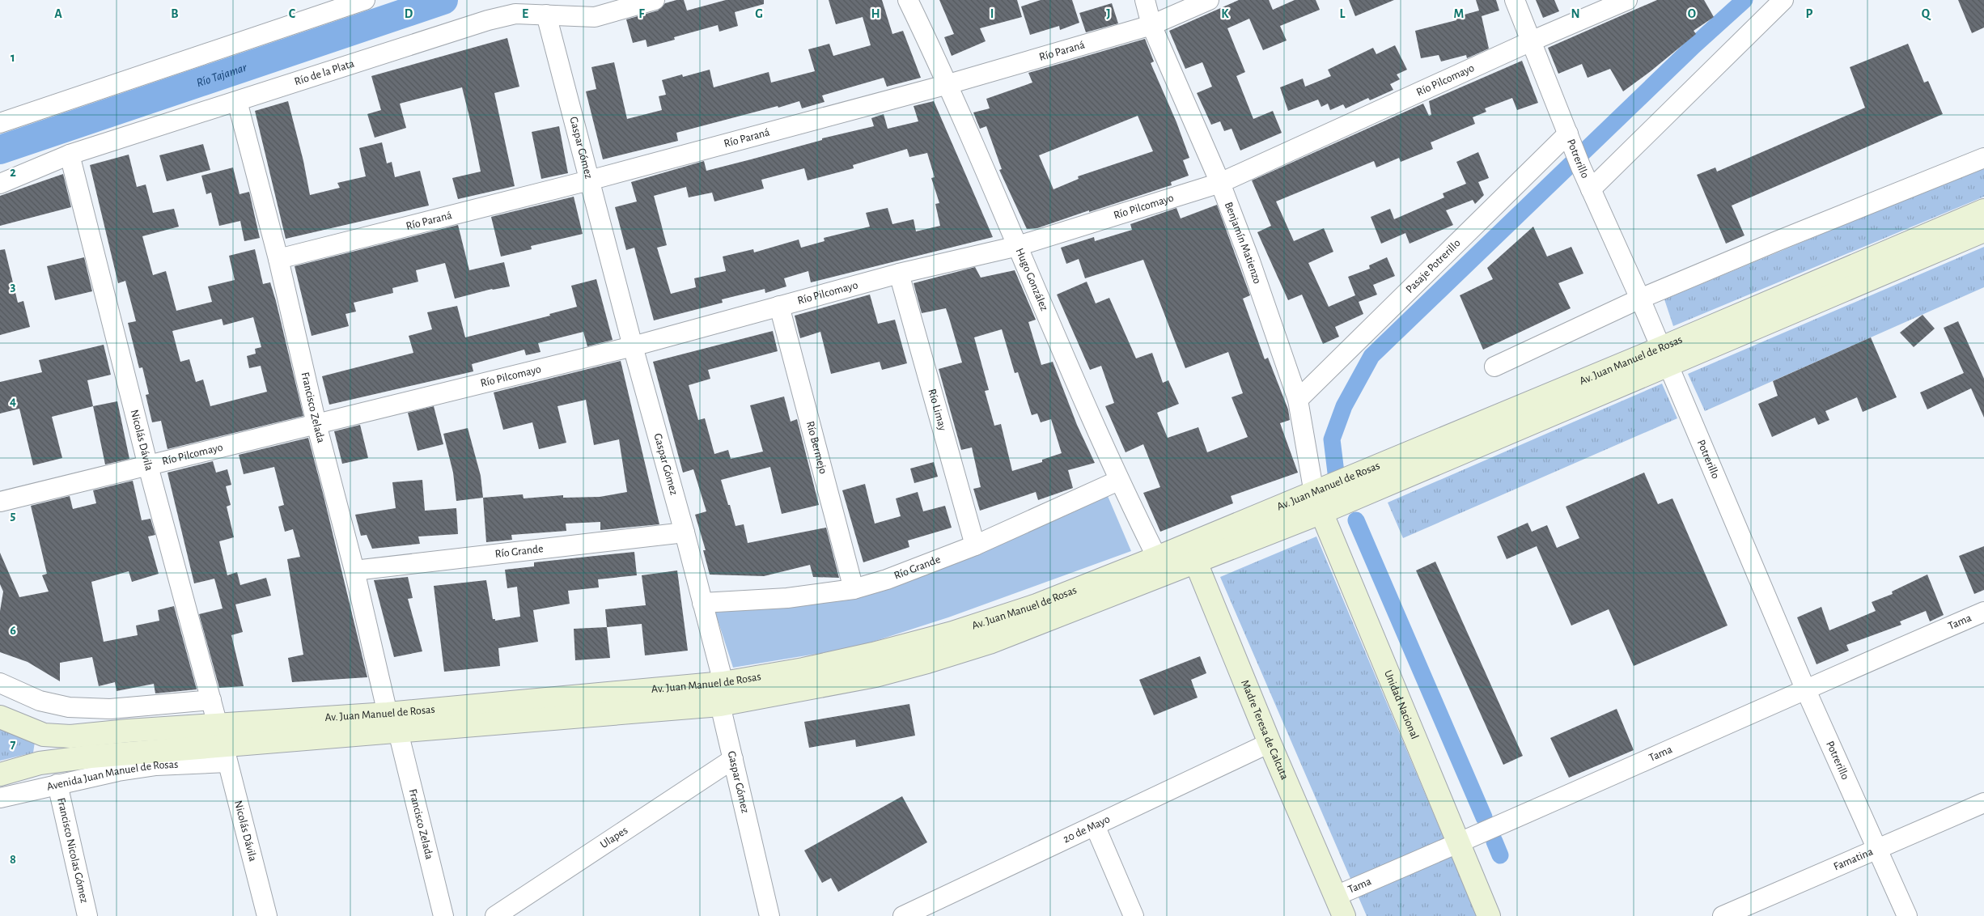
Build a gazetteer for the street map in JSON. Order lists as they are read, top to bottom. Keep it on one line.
{"streets":{"main road":["Av. Juan Manuel de Rosas","Unidad Nacional","Madre Teresa de Calcuta"],"street":["Río Paraná","Río de la Plata","Río Pilcomayo","Gaspar Gómez","Potrerillo","Benjamín Matienzo","Pasaje Potrerillo","Hugo González","Francisco Zelada","Río Limay","Nicolás Dávila","Río Bermejo","Río Grande","Tama","Avenida Juan Manuel de Rosas","20 de Mayo","Ulapes","Francisco Nicolas Gómez","Famatina"]},"crossings":[["Río Paraná","Gaspar Gómez"],["Río Paraná","Benjamín Matienzo"],["Río Paraná","Hugo González"],["Río Paraná","Francisco Zelada"],["Río de la Plata","Gaspar Gómez"],["Río de la Plata","Francisco Zelada"],["Río de la Plata","Nicolás Dávila"],["Río Pilcomayo","Gaspar Gómez"],["Río Pilcomayo","Potrerillo"],["Río Pilcomayo","Benjamín Matienzo"],["Río Pilcomayo","Hugo González"],["Río Pilcomayo","Francisco Zelada"],["Río Pilcomayo","Río Limay"],["Río Pilcomayo","Nicolás Dávila"],["Río Pilcomayo","Río Bermejo"],["Gaspar Gómez","Av. Juan Manuel de Rosas"],["Gaspar Gómez","Río Grande"],["Gaspar Gómez","Ulapes"],["Potrerillo","Pasaje Potrerillo"],["Potrerillo","Av. Juan Manuel de Rosas"],["Potrerillo","Tama"],["Potrerillo","Famatina"],["Benjamín Matienzo","Pasaje Potrerillo"],["Benjamín Matienzo","Av. Juan Manuel de Rosas"],["Benjamín Matienzo","Unidad Nacional"],["Hugo González","Av. Juan Manuel de Rosas"],["Hugo González","Río Grande"],["Av. Juan Manuel de Rosas","Francisco Zelada"],["Av. Juan Manuel de Rosas","Nicolás Dávila"],["Av. Juan Manuel de Rosas","Unidad Nacional"],["Av. Juan Manuel de Rosas","Madre Teresa de Calcuta"],["Av. Juan Manuel de Rosas","Avenida Juan Manuel de Rosas"],["Francisco Zelada","Río Grande"],["Río Limay","Río Grande"],["Nicolás Dávila","Avenida Juan Manuel de Rosas"],["Río Bermejo","Río Grande"],["Tama","Unidad Nacional"],["Tama","Madre Teresa de Calcuta"],["Madre Teresa de Calcuta","20 de Mayo"],["Avenida Juan Manuel de Rosas","Francisco Nicolas Gómez"]],"water":["Río Tajamar"],"grid":{"columns":["A","B","C","D","E","F","G","H","I","J","K","L","M","N","O","P","Q"],"rows":["1","2","3","4","5","6","7","8"]}}
